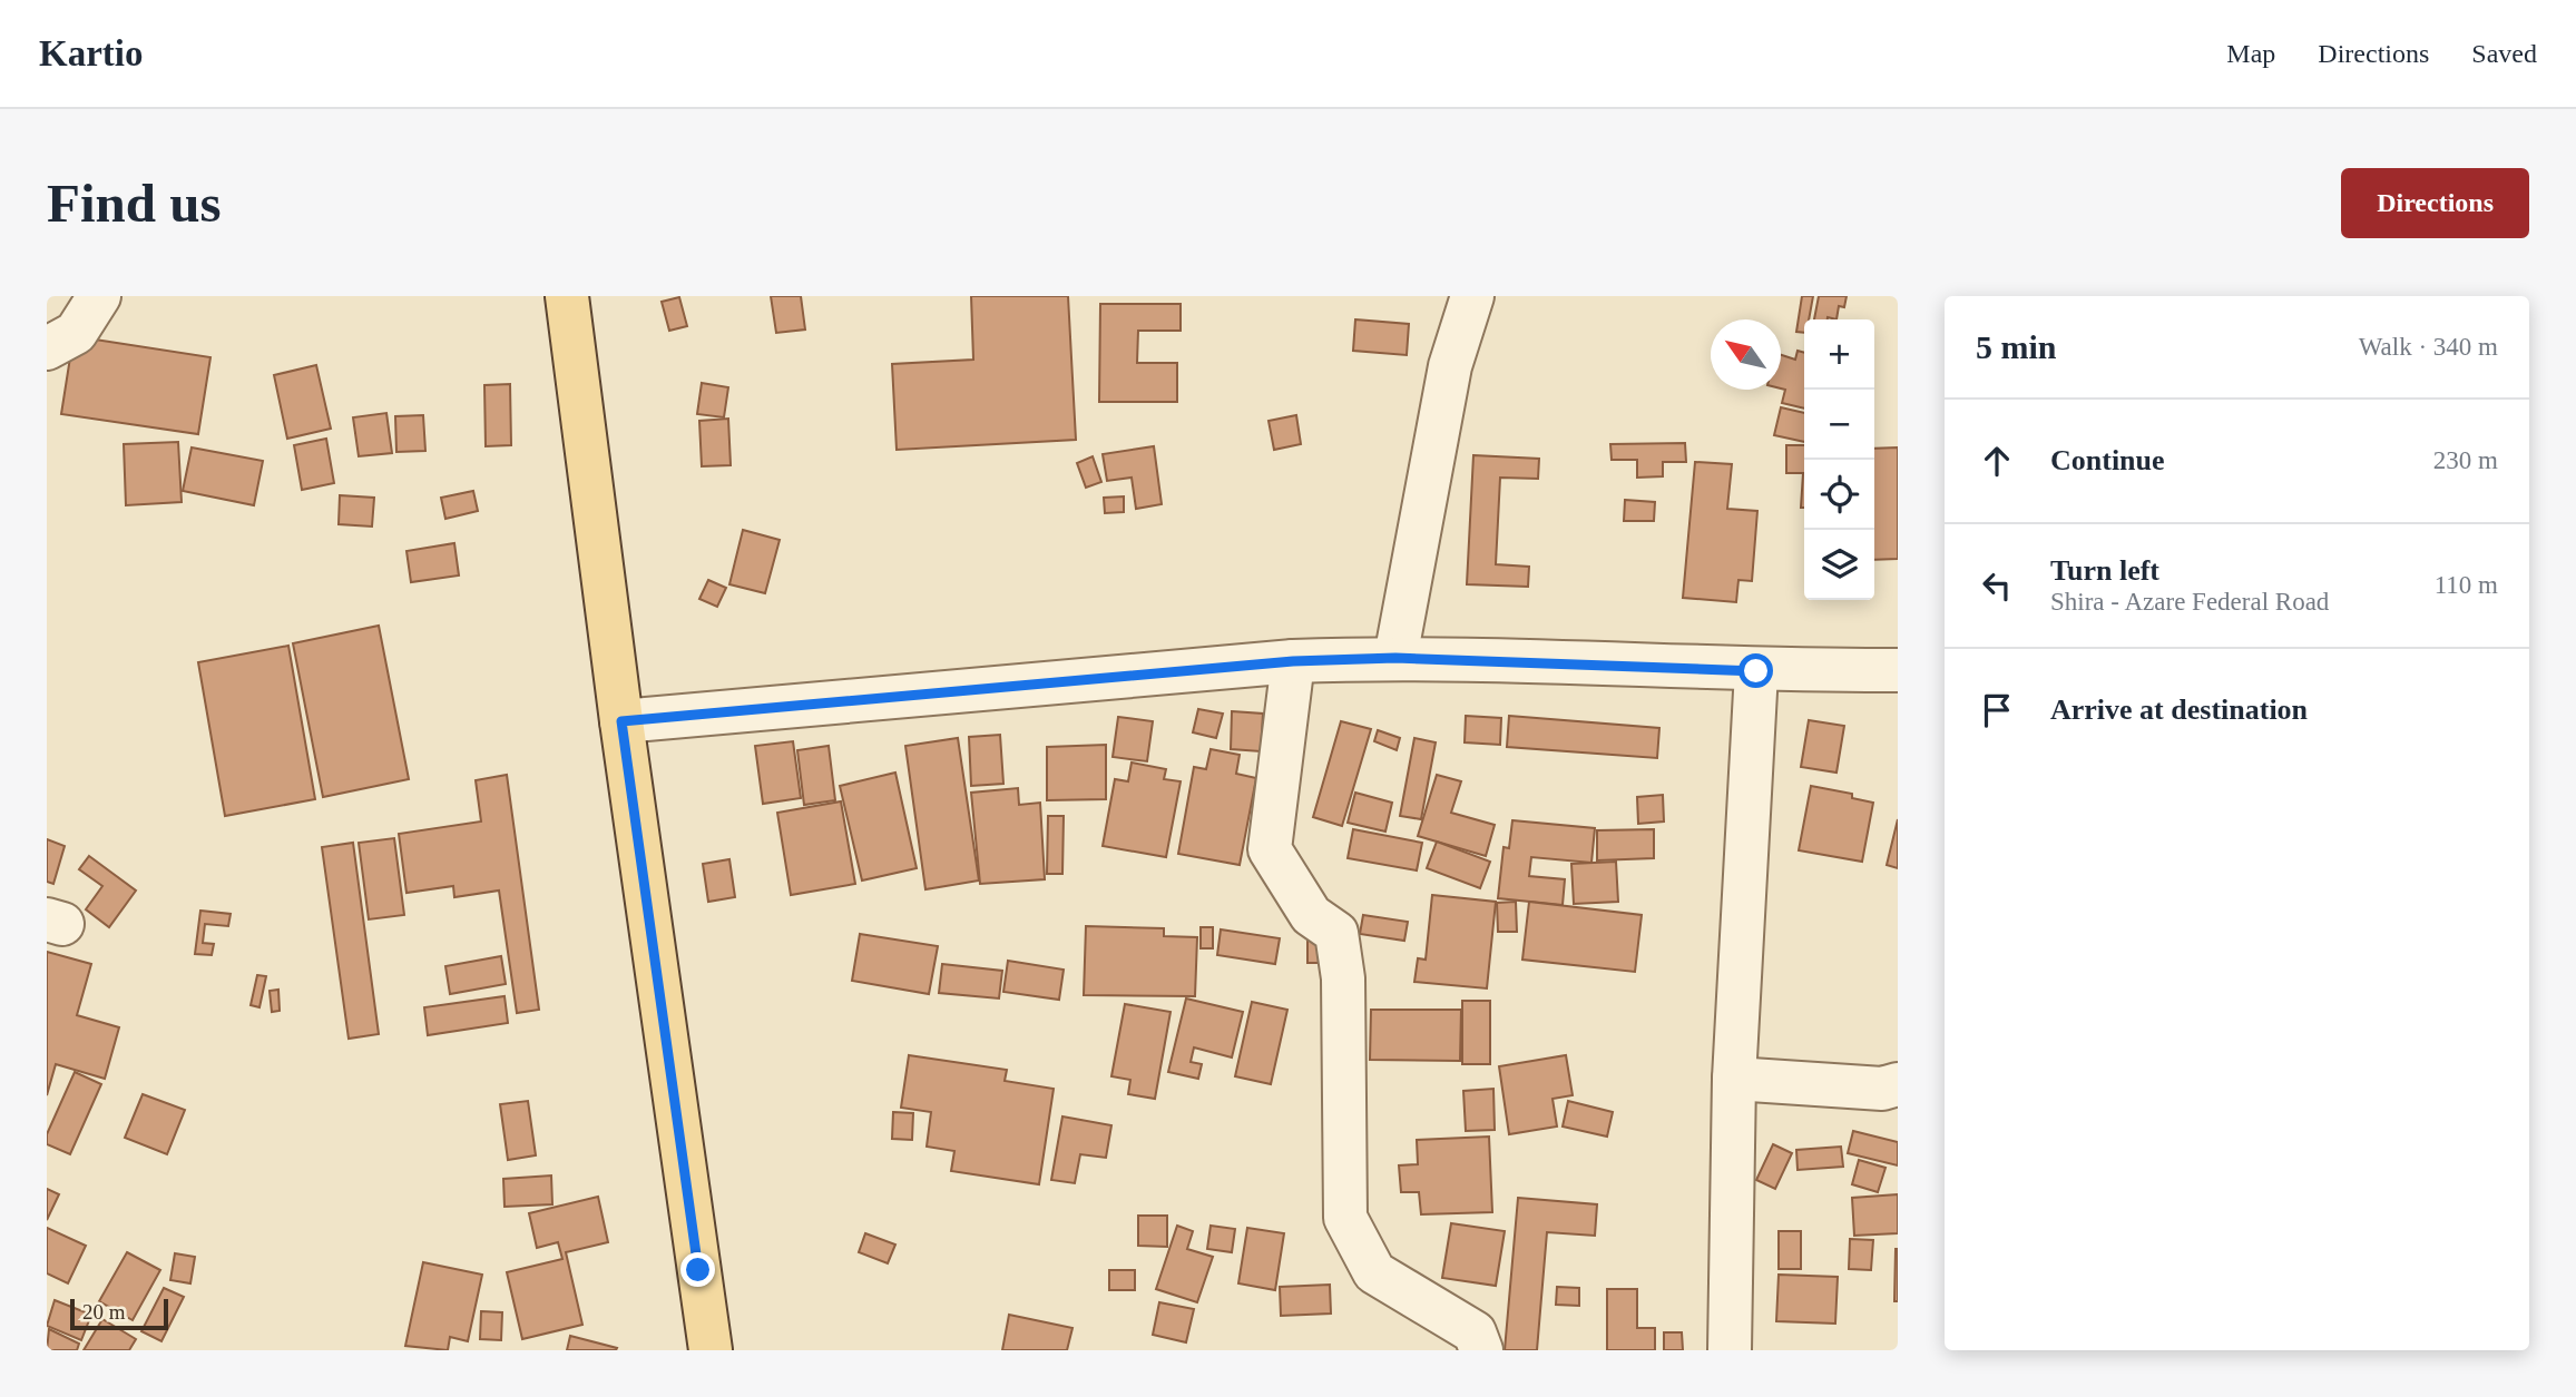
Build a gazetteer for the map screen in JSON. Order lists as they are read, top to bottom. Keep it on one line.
{"scale_bar":"20 m","north":"top left","page":{"header":"Kartio","nav":["Map","Directions","Saved"],"buttons":"Directions","title":"Find us","heading":["5 min","Walk · 340 m"],"map_buttons":["+","−"],"list":[["Continue","230 m"],["Turn left","Shira - Azare Federal Road","110 m"],"Arrive at destination"],"scale":"20 m"}}
